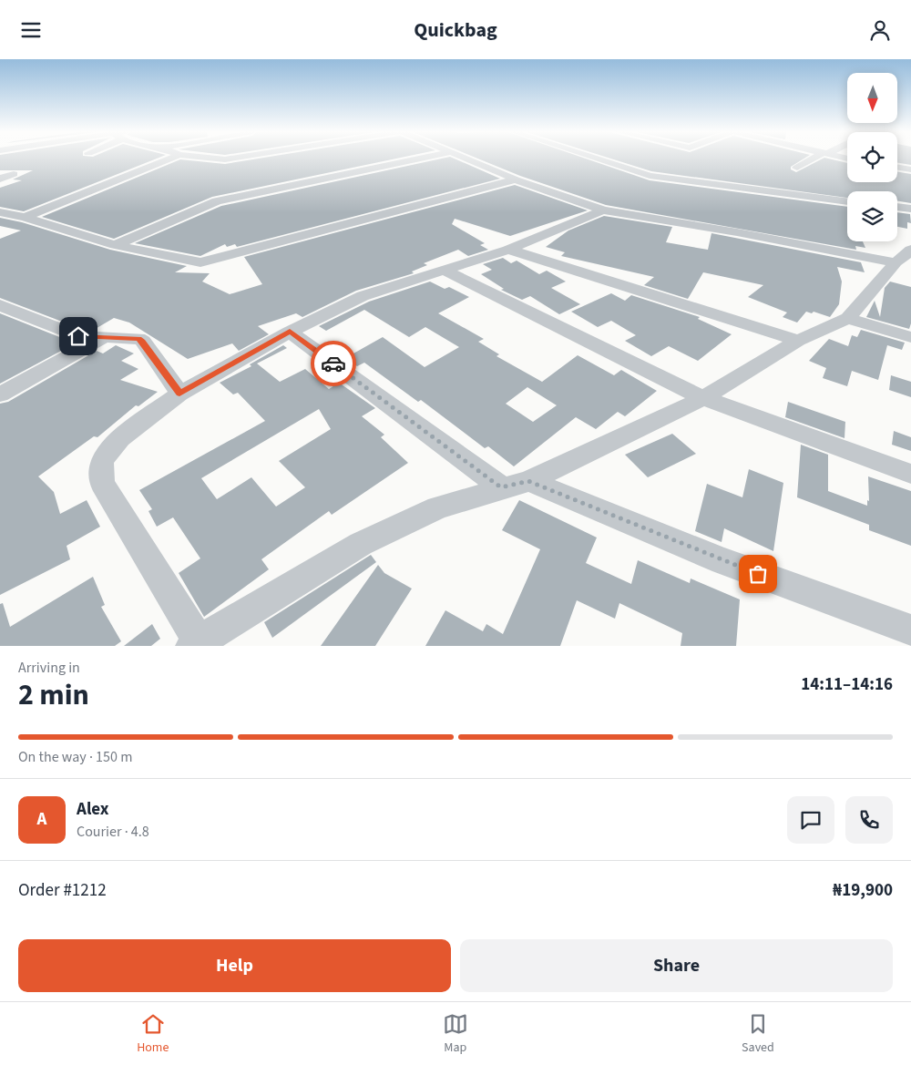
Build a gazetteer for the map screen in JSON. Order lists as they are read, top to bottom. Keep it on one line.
{"north":"bottom","page":{"header":"Quickbag","heading":["2 min","Arriving in","14:11–14:16"],"panel":["Alex","Courier · 4.8","Order #1212","₦19,900"],"bar":"On the way · 150 m","round":"A","buttons":["Help","Share"],"tabs":["Home","Map","Saved"]}}
